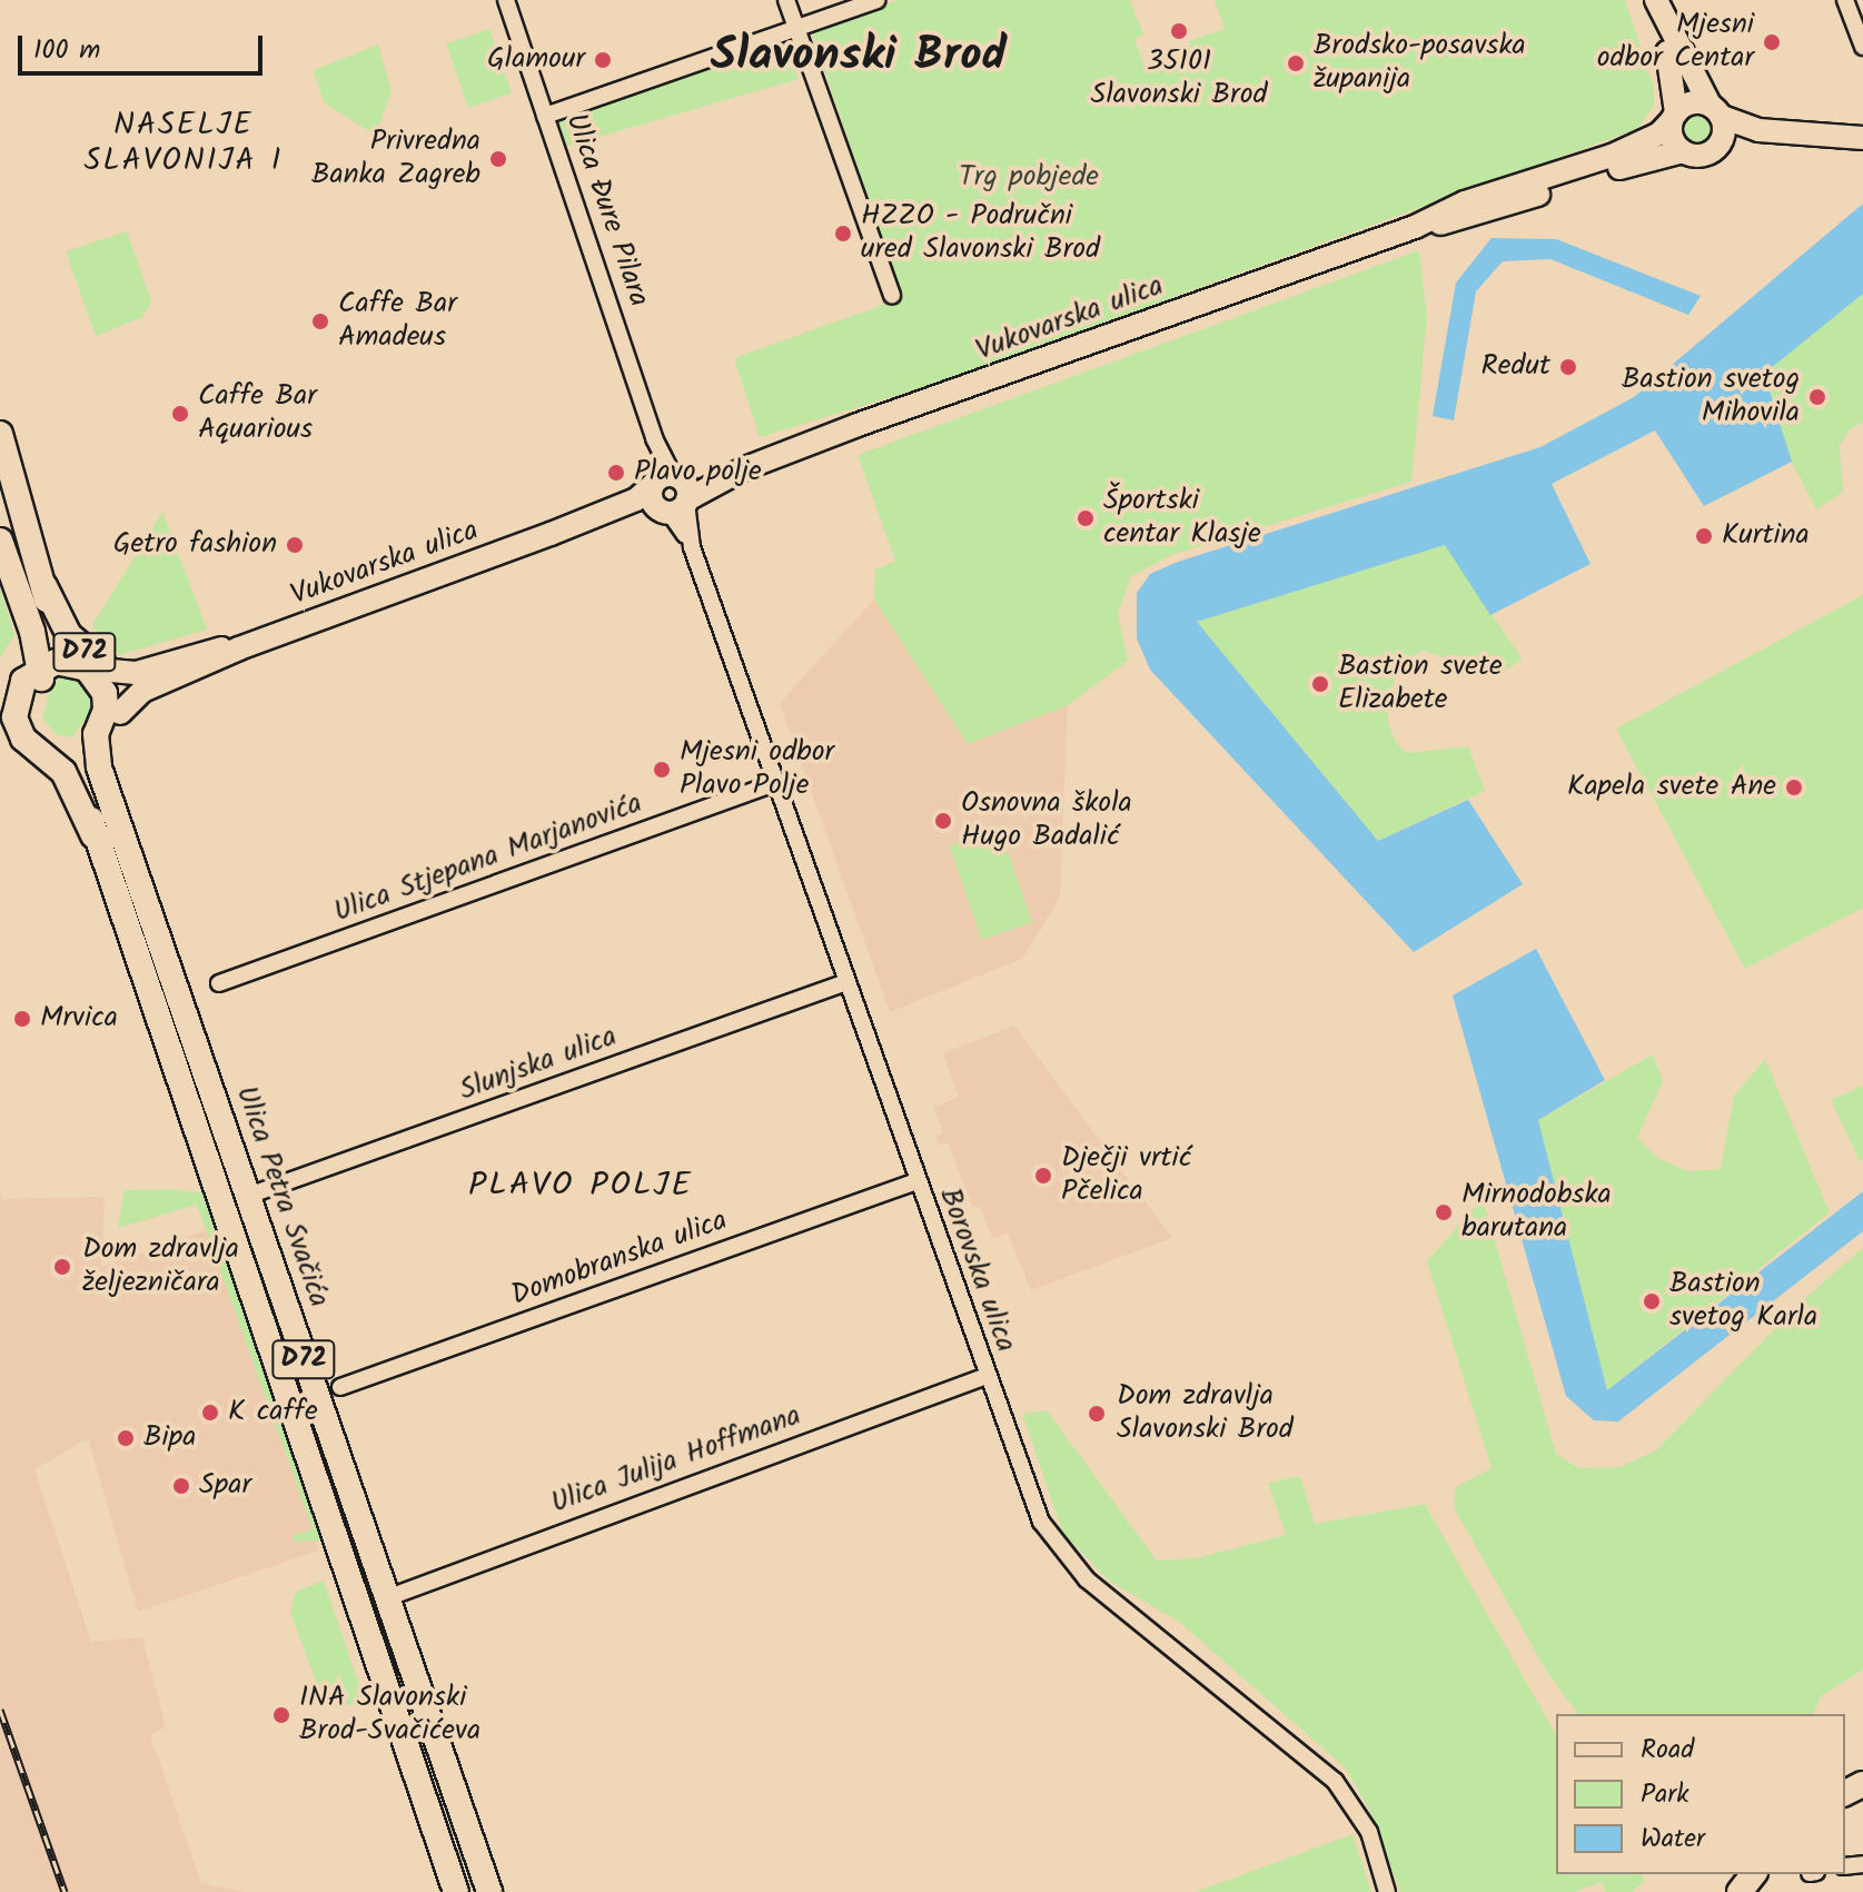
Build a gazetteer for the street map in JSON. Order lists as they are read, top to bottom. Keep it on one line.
{"streets":{"main road":["Vukovarska ulica","D72","Ulica Petra Svačića"],"street":["Ulica Đure Pilara","Ulica Stjepana Marjanovića","Slunjska ulica","Domobranska ulica","Borovska ulica","Ulica Julija Hoffmana"]},"crossings":[["Ulica Đure Pilara","Vukovarska ulica"],["Vukovarska ulica","D72"],["Vukovarska ulica","Ulica Petra Svačića"],["Vukovarska ulica","Borovska ulica"],["D72","Ulica Petra Svačića"],["Ulica Stjepana Marjanovića","Borovska ulica"],["Slunjska ulica","Ulica Petra Svačića"],["Slunjska ulica","Borovska ulica"],["Ulica Petra Svačića","Ulica Julija Hoffmana"],["Domobranska ulica","Borovska ulica"],["Borovska ulica","Ulica Julija Hoffmana"]],"districts":["Slavonski Brod","NASELJE SLAVONIJA I","PLAVO POLJE"],"parks":["Trg pobjede"],"places":["35101 Slavonski Brod","Mjesni odbor Centar","Glamour","Brodsko-posavska županija","Privredna Banka Zagreb","HZZO - Područni ured Slavonski Brod","Caffe Bar Amadeus","Redut","Bastion svetog Mihovila","Caffe Bar Aquarious","Plavo polje","Športski centar Klasje","Kurtina","Getro fashion","Bastion svete Elizabete","Mjesni odbor Plavo Polje","Kapela svete Ane","Osnovna škola Hugo Badalić","Mrvica","Dječji vrtić Pčelica","Mirnodobska barutana","Dom zdravlja željezničara","Bastion svetog Karla","K caffe","Dom zdravlja Slavonski Brod","Bipa","Spar","INA Slavonski Brod-Svačićeva"],"legend":["Road","Park","Water"],"scale_bar":"100 m"}
